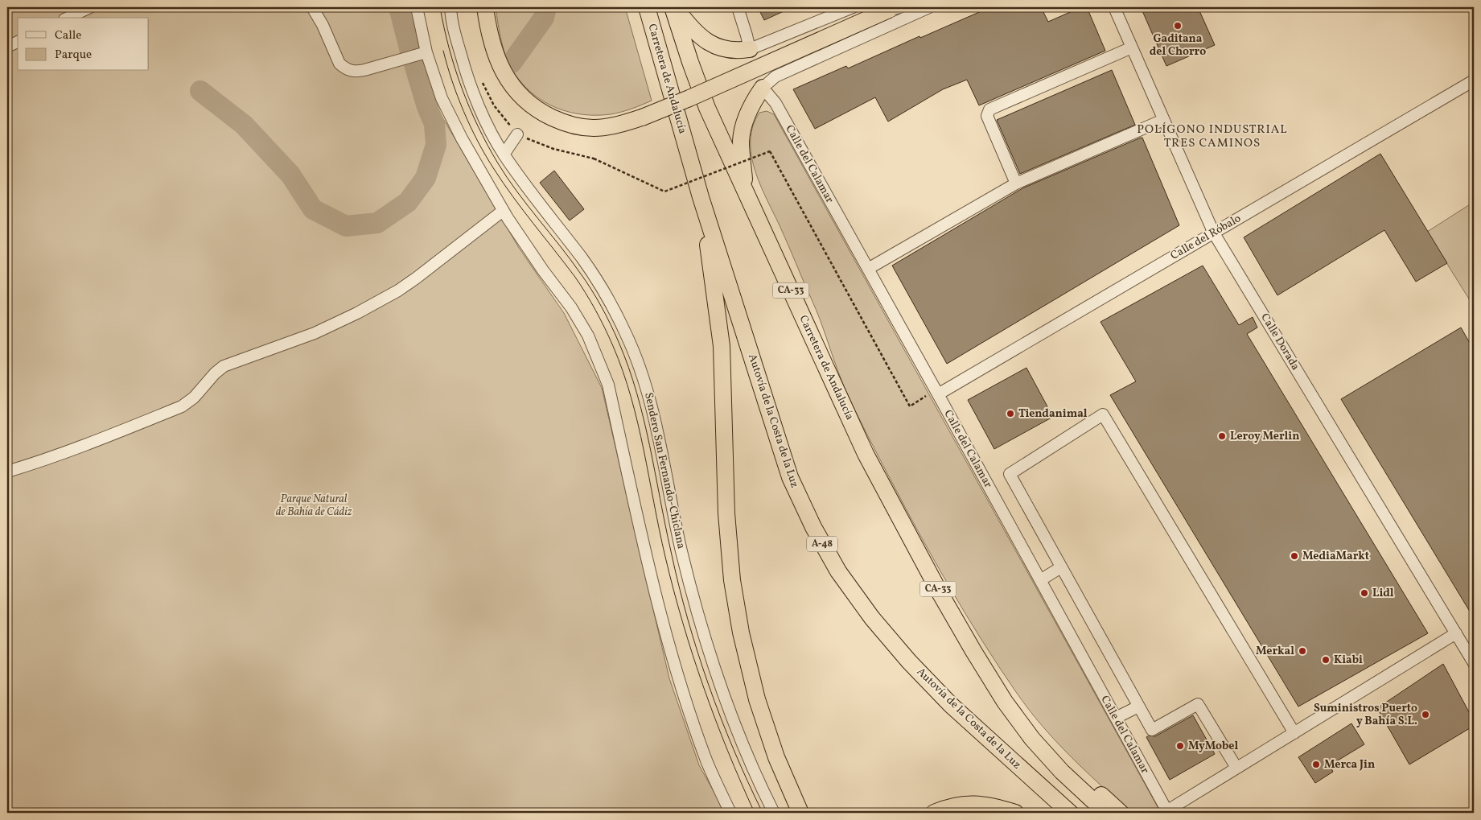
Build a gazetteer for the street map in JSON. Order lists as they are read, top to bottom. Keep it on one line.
{"streets":{"highway":["Carretera de Andalucía","CA-33","Autovía de la Costa de la Luz","A-48"],"street":["Calle del Calamar","Calle del Róbalo","Calle Dorada","Sendero San Fernando-Chiclana"]},"crossings":[["Carretera de Andalucía","Autovía de la Costa de la Luz"],["Calle del Calamar","Calle del Róbalo"],["Calle del Róbalo","Calle Dorada"]],"districts":["POLÍGONO INDUSTRIAL TRES CAMINOS"],"parks":["Parque Natural de Bahía de Cádiz"],"places":["Gaditana del Chorro","Tiendanimal","Leroy Merlin","MediaMarkt","Lidl","Merkal","Kiabi","Suministros Puerto y Bahía S.L.","MyMobel","Merca Jin"],"legend":["Calle","Parque"]}
